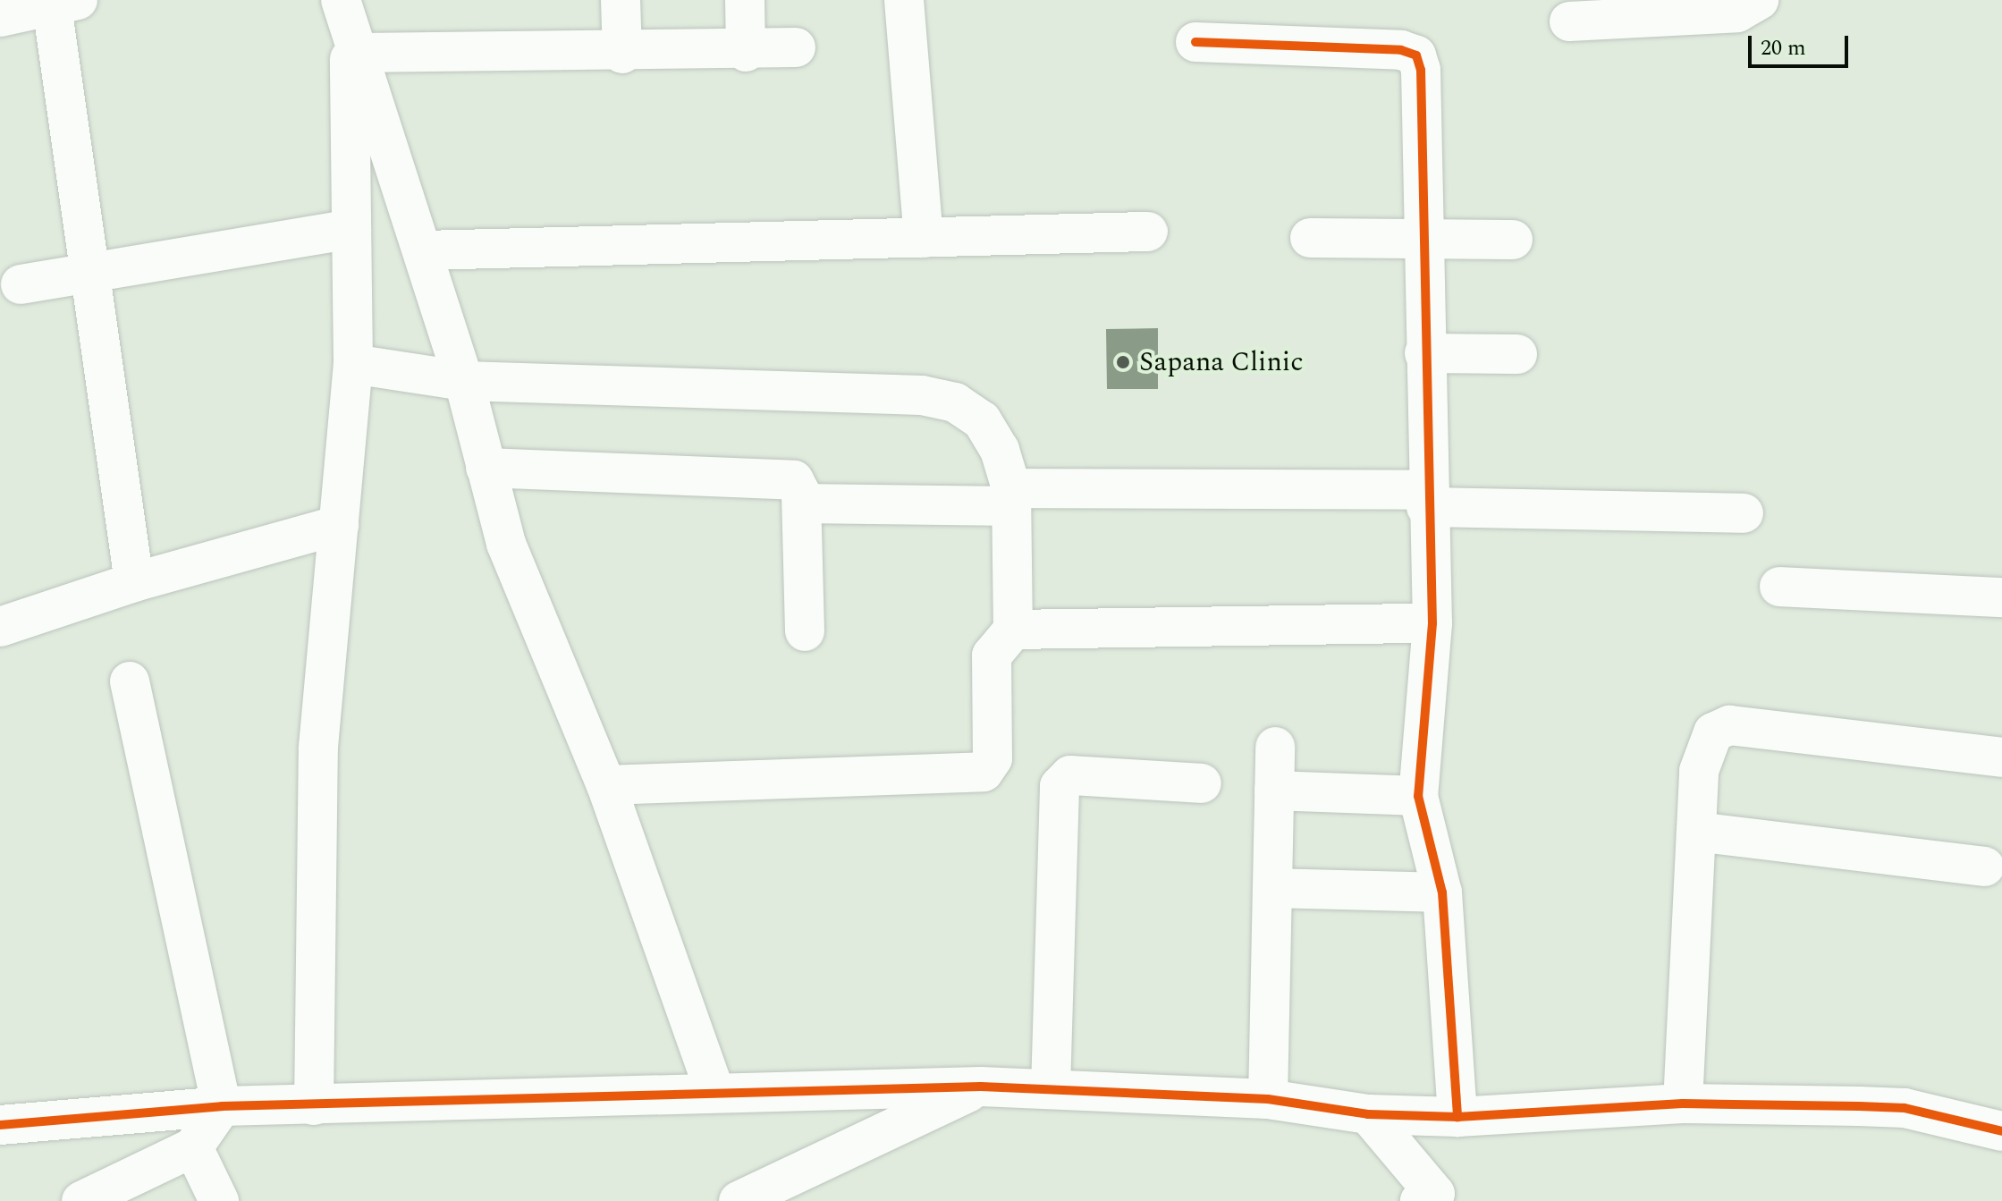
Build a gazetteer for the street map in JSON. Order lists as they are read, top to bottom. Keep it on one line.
{"places":["Sapana Clinic"],"scale_bar":"20 m"}
